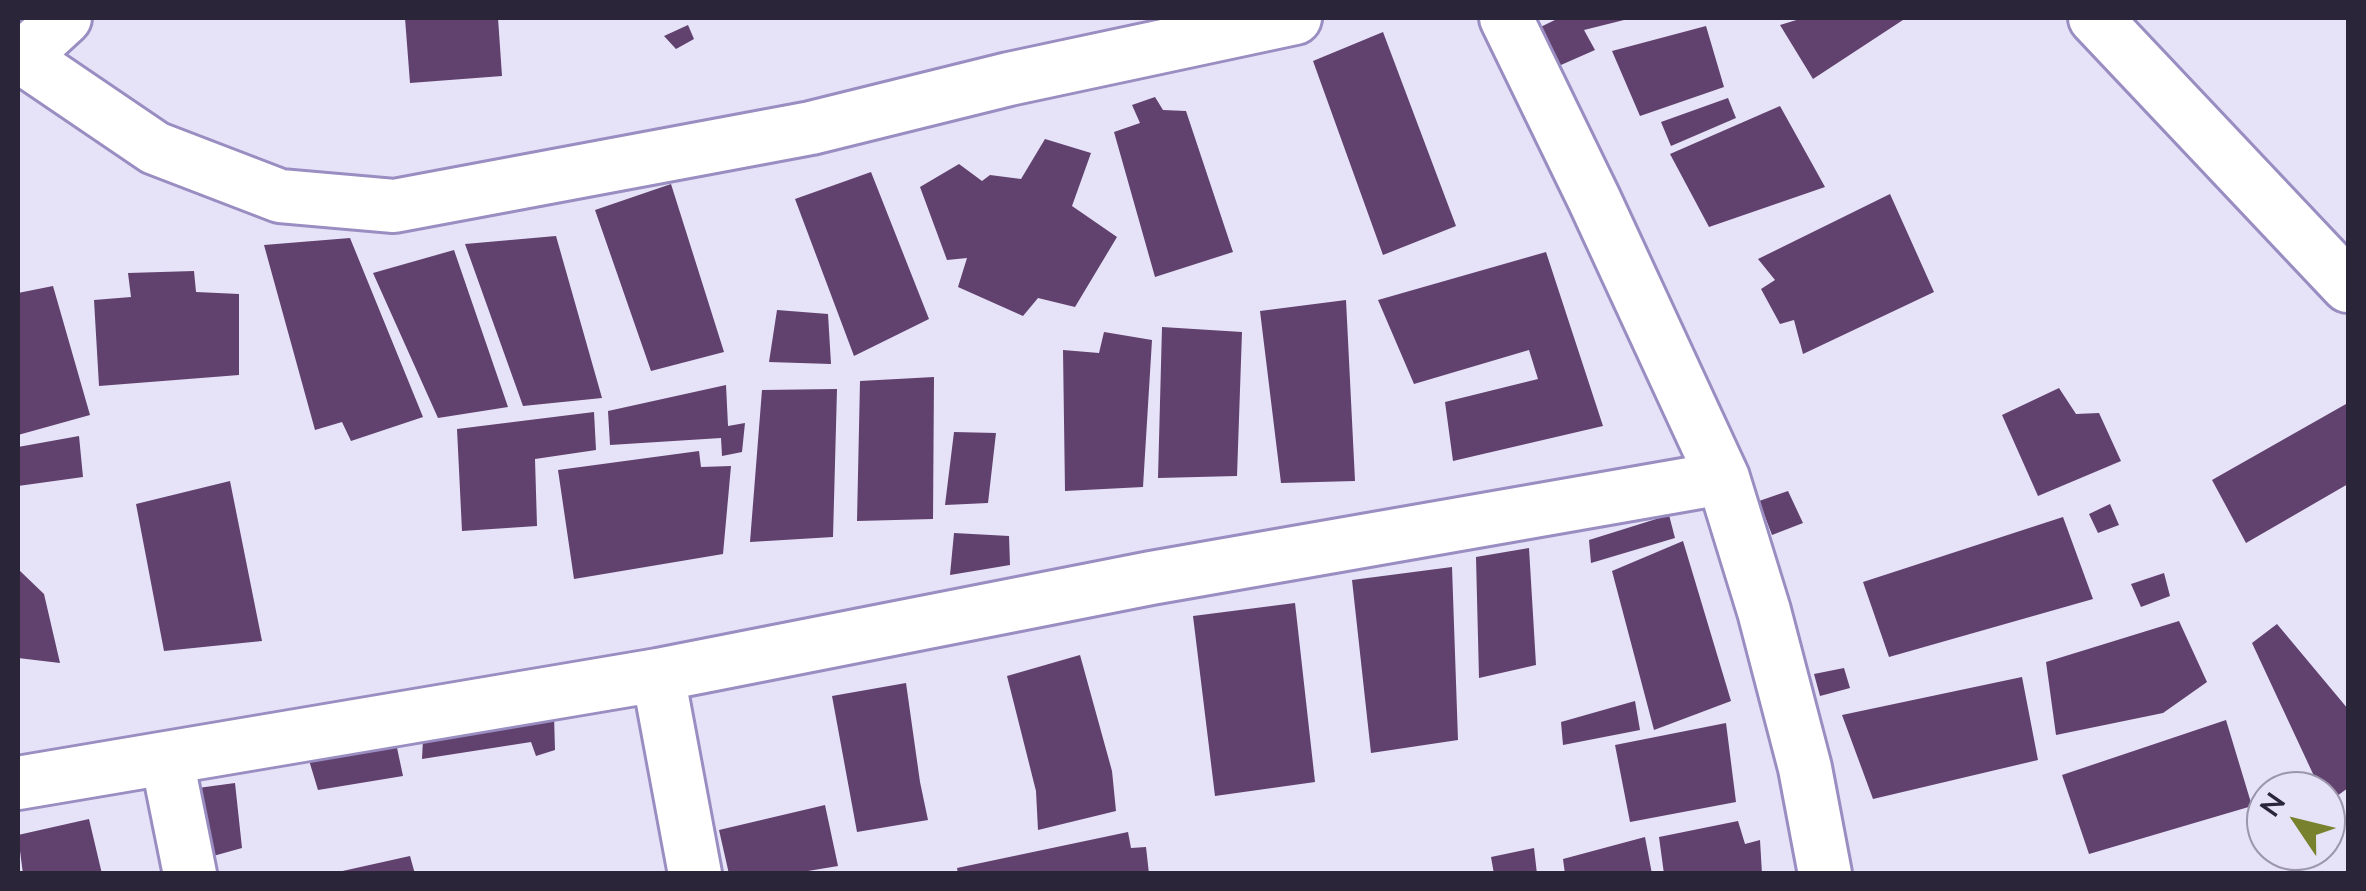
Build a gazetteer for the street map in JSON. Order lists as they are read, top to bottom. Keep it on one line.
{"north":"top left"}
